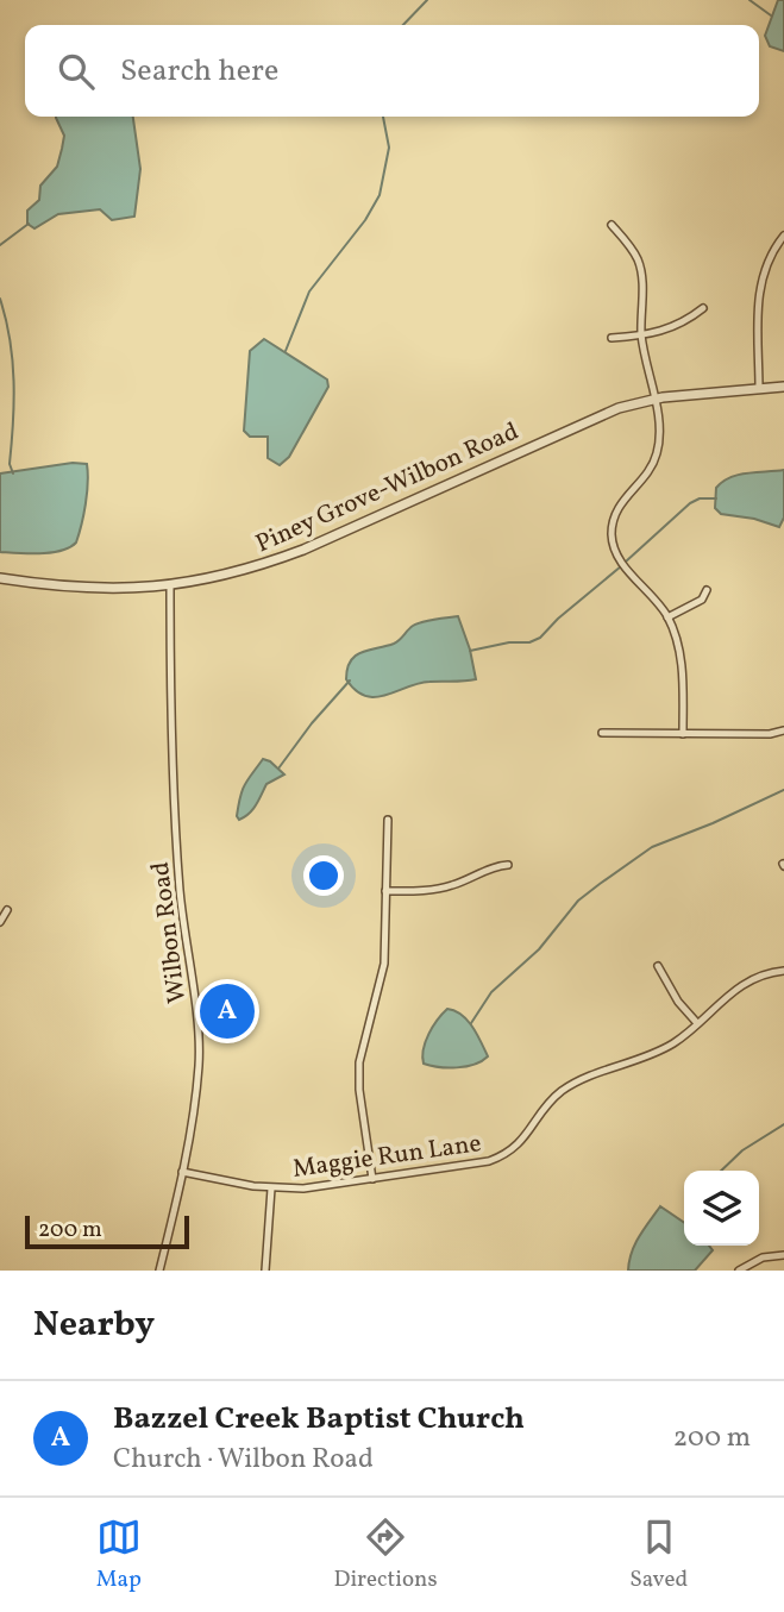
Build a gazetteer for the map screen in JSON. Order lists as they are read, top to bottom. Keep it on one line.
{"streets":{"street":["Piney Grove-Wilbon Road","Wilbon Road","Maggie Run Lane"]},"crossings":[["Piney Grove-Wilbon Road","Wilbon Road"],["Wilbon Road","Maggie Run Lane"]],"scale_bar":"200 m","page":{"search":"Search here","pins":"A","scale":"200 m","heading":"Nearby","list":[{"mark":"A","name":"Bazzel Creek Baptist Church","note":"Church · Wilbon Road","value":"200 m"}],"nav":["Map","Directions","Saved"]}}
